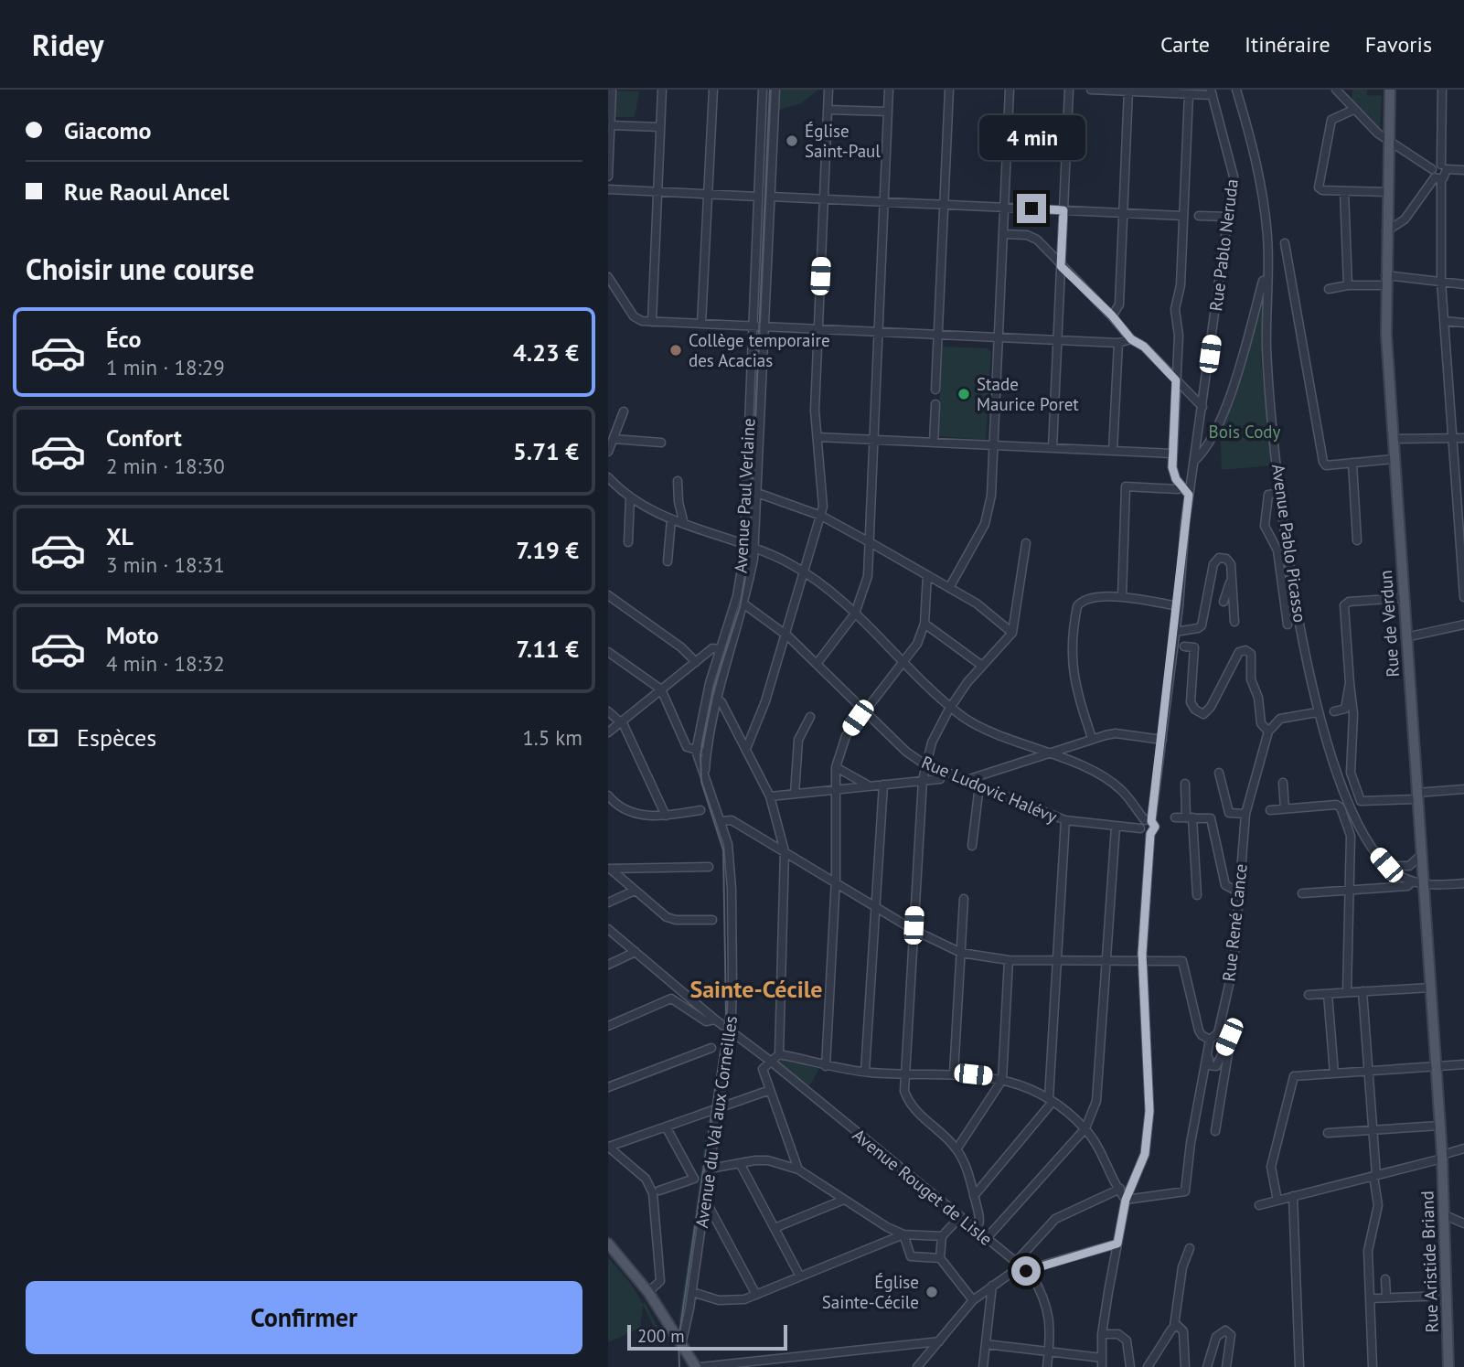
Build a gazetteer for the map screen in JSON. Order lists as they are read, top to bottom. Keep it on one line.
{"streets":{"main road":["Rue de Verdun","Rue Aristide Briand"],"street":["Rue Pablo Neruda","Avenue Paul Verlaine","Avenue Pablo Picasso","Rue Ludovic Halévy","Rue René Cance","Avenue du Val aux Corneilles","Avenue Rouget de Lisle"]},"crossings":[["Avenue Paul Verlaine","Rue Ludovic Halévy"],["Avenue Paul Verlaine","Avenue du Val aux Corneilles"],["Avenue Pablo Picasso","Rue de Verdun"],["Rue de Verdun","Rue Aristide Briand"],["Avenue du Val aux Corneilles","Avenue Rouget de Lisle"]],"districts":["Sainte-Cécile"],"parks":["Bois Cody"],"places":["Église Saint-Paul","Collège temporaire des Acacias","Stade Maurice Poret","Église Sainte-Cécile"],"scale_bar":"200 m","page":{"header":"Ridey","nav":["Carte","Itinéraire","Favoris"],"banner":["Giacomo","Rue Raoul Ancel"],"bubble":"4 min","heading":"Choisir une course","list":[{"name":"Éco","note":"1 min · 18:29","value":"4.23 €"},{"name":"Confort","note":"2 min · 18:30","value":"5.71 €"},{"name":"XL","note":"3 min · 18:31","value":"7.19 €"},{"name":"Moto","note":"4 min · 18:32","value":"7.11 €"}],"pay":["Espèces","1.5 km"],"buttons":"Confirmer","scale":"200 m"}}
